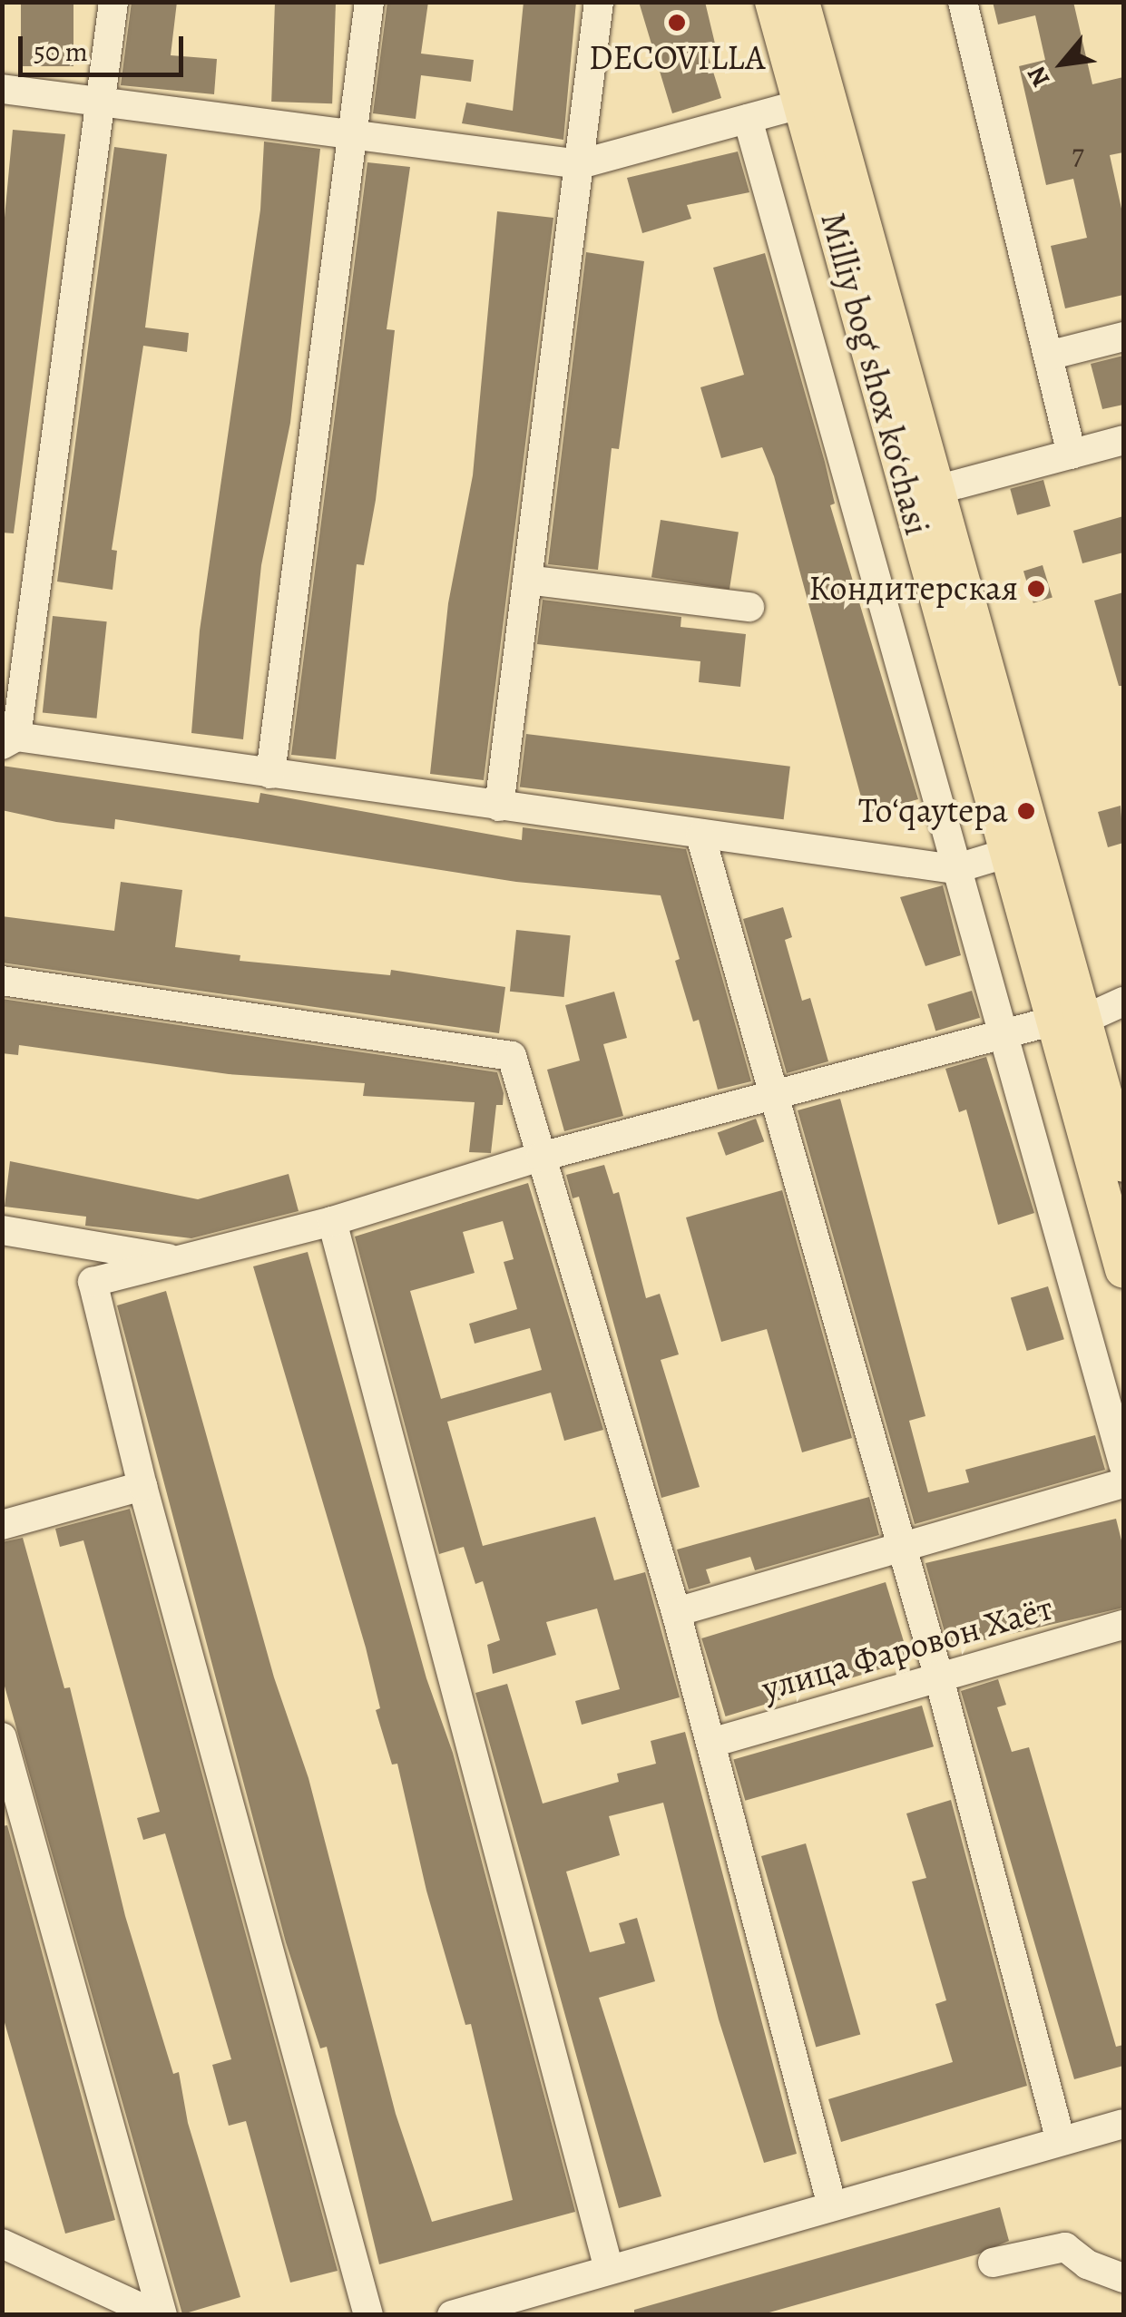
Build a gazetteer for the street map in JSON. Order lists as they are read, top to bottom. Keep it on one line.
{"streets":{"main road":["Milliy bog‘ shox ko‘chasi"],"street":["улица Фаровон Хаёт"]},"places":["DECOVILLA","Кондитерская","Toʻqaytepa"],"house_numbers":["7"],"scale_bar":"50 m","north":"bottom left"}
